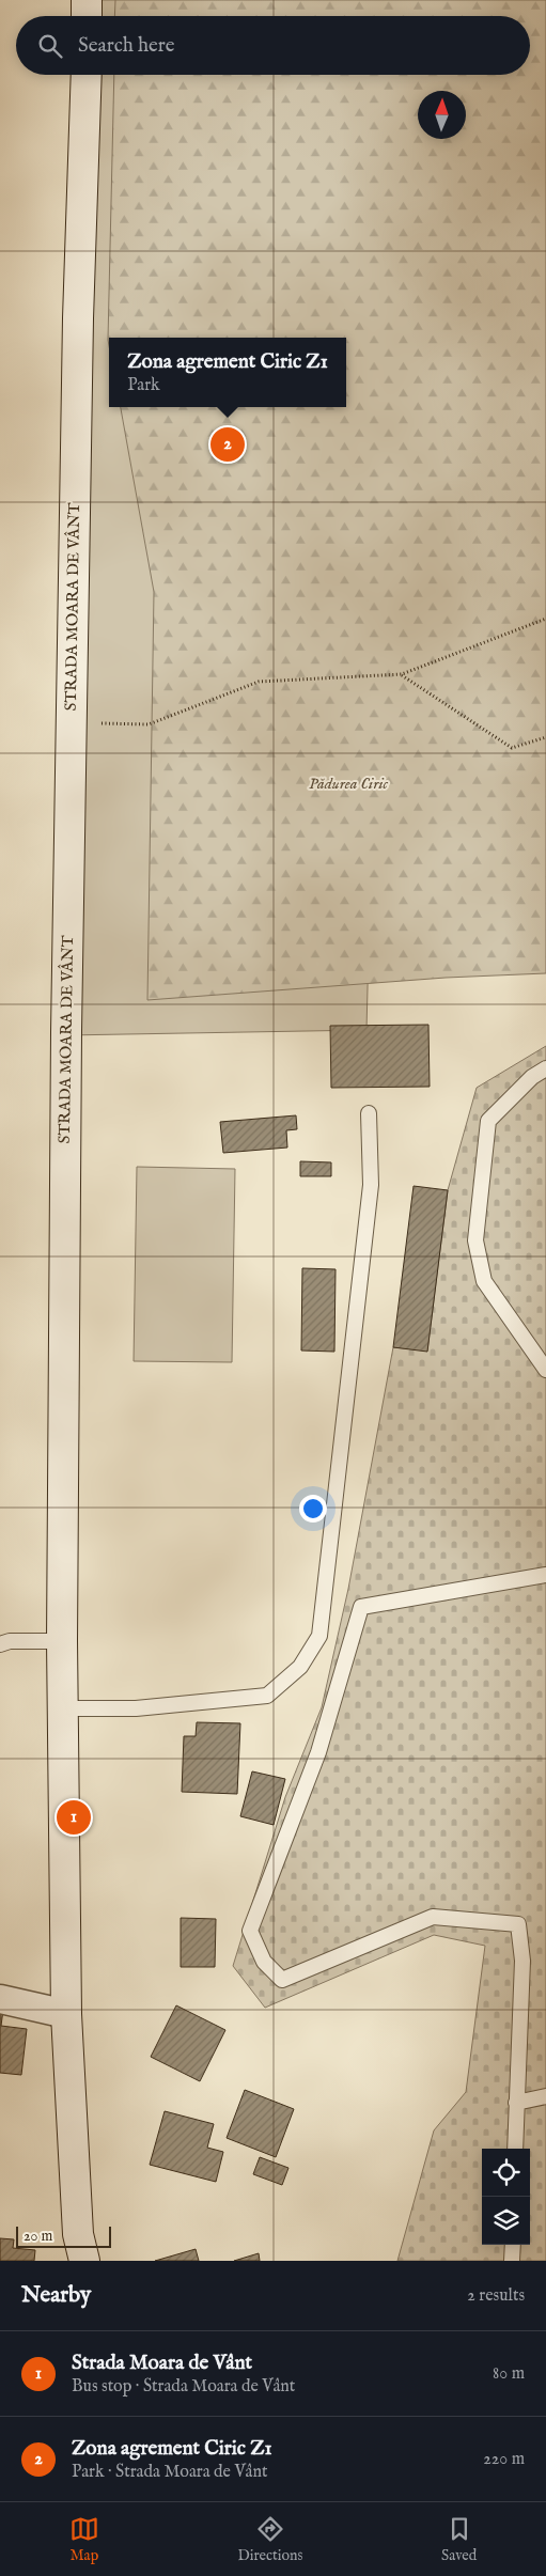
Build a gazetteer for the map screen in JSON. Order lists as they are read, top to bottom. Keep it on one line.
{"streets":{"main road":["STRADA MOARA DE VÂNT"]},"parks":["Pădurea Ciric"],"scale_bar":"20 m","north":"top","page":{"search":"Search here","popup":["Zona agrement Ciric Z1","Park"],"pins":["2","1"],"scale":"20 m","heading":["Nearby","2 results"],"list":[{"mark":"1","name":"Strada Moara de Vânt","note":"Bus stop · Strada Moara de Vânt","value":"80 m"},{"mark":"2","name":"Zona agrement Ciric Z1","note":"Park · Strada Moara de Vânt","value":"220 m"}],"nav":["Map","Directions","Saved"]}}
